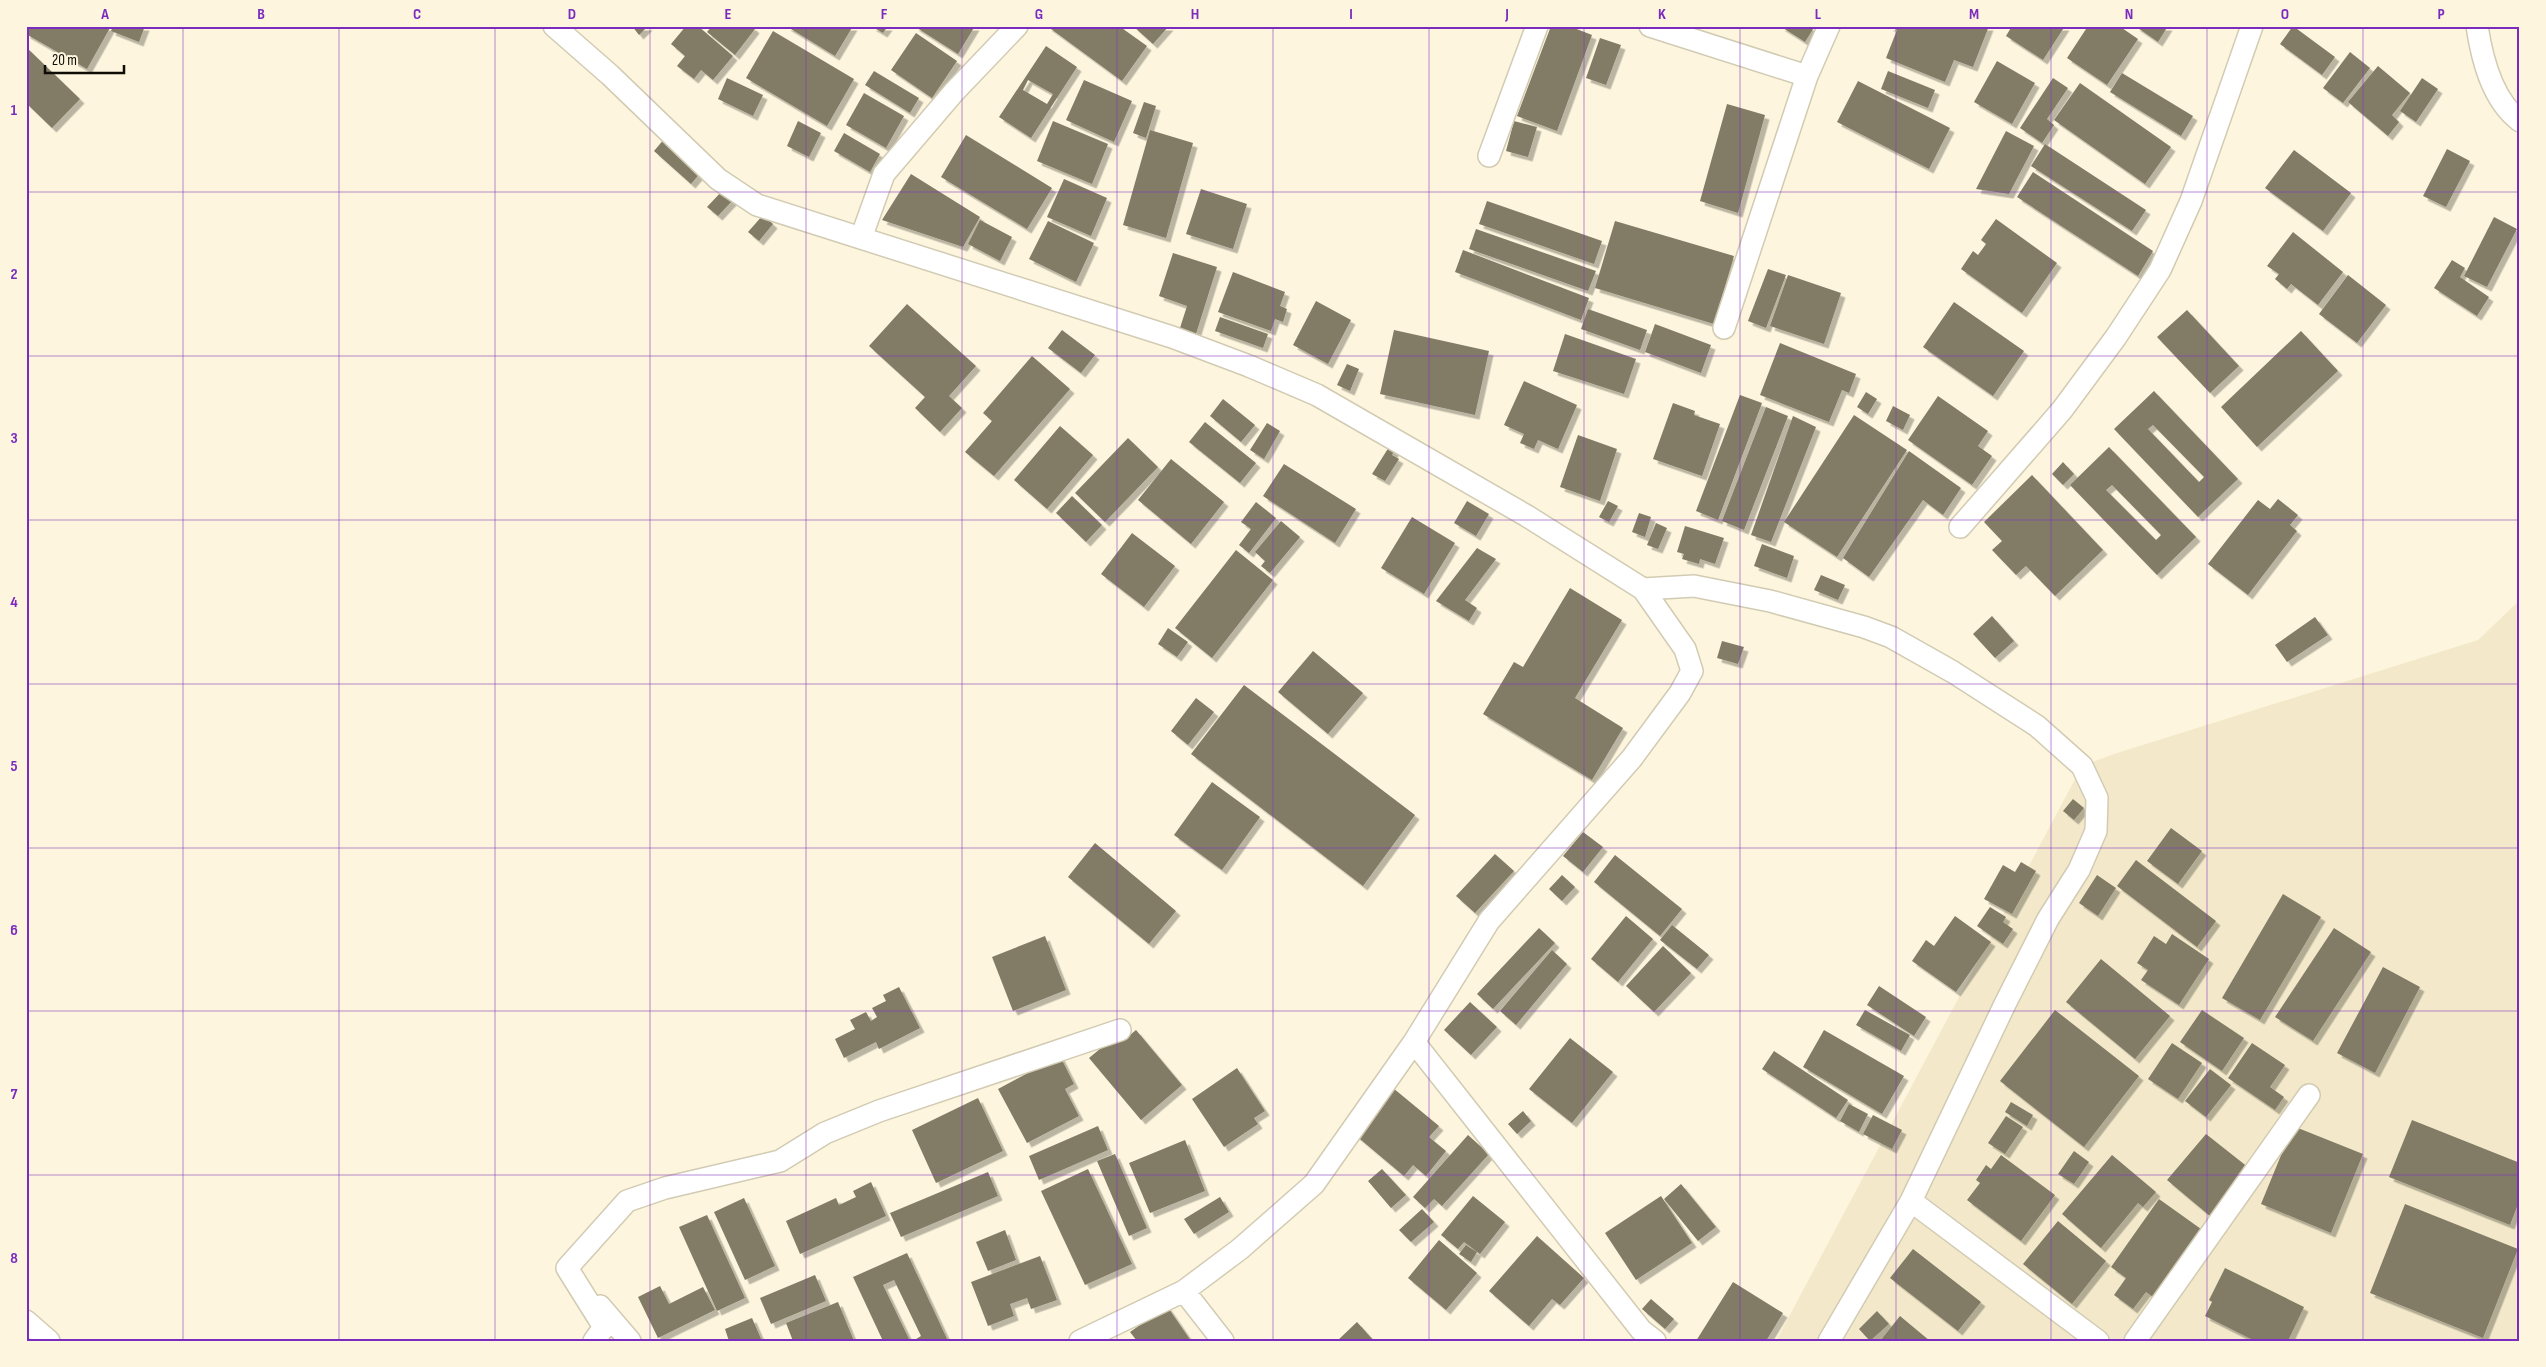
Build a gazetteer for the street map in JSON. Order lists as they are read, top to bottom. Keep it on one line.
{"scale_bar":"20 m","grid":{"columns":["A","B","C","D","E","F","G","H","I","J","K","L","M","N","O","P"],"rows":["1","2","3","4","5","6","7","8"]}}
